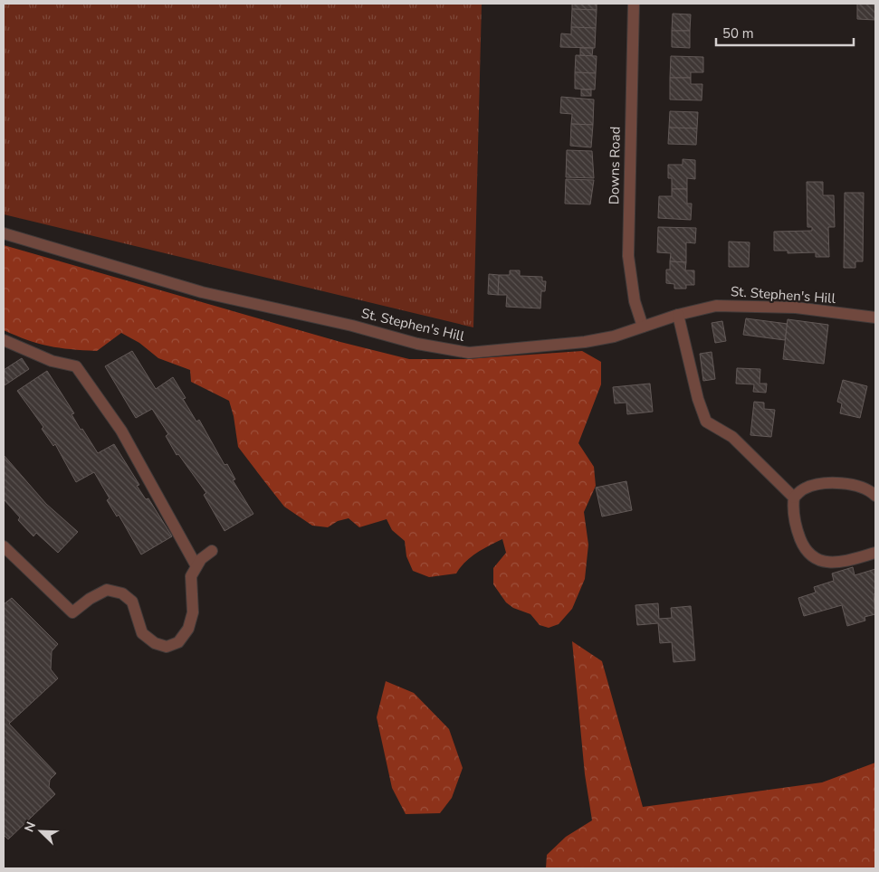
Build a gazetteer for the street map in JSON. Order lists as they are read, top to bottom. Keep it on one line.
{"streets":{"street":["Downs Road","St. Stephen's Hill"]},"crossings":[["Downs Road","St. Stephen's Hill"]],"scale_bar":"50 m","north":"top left"}
